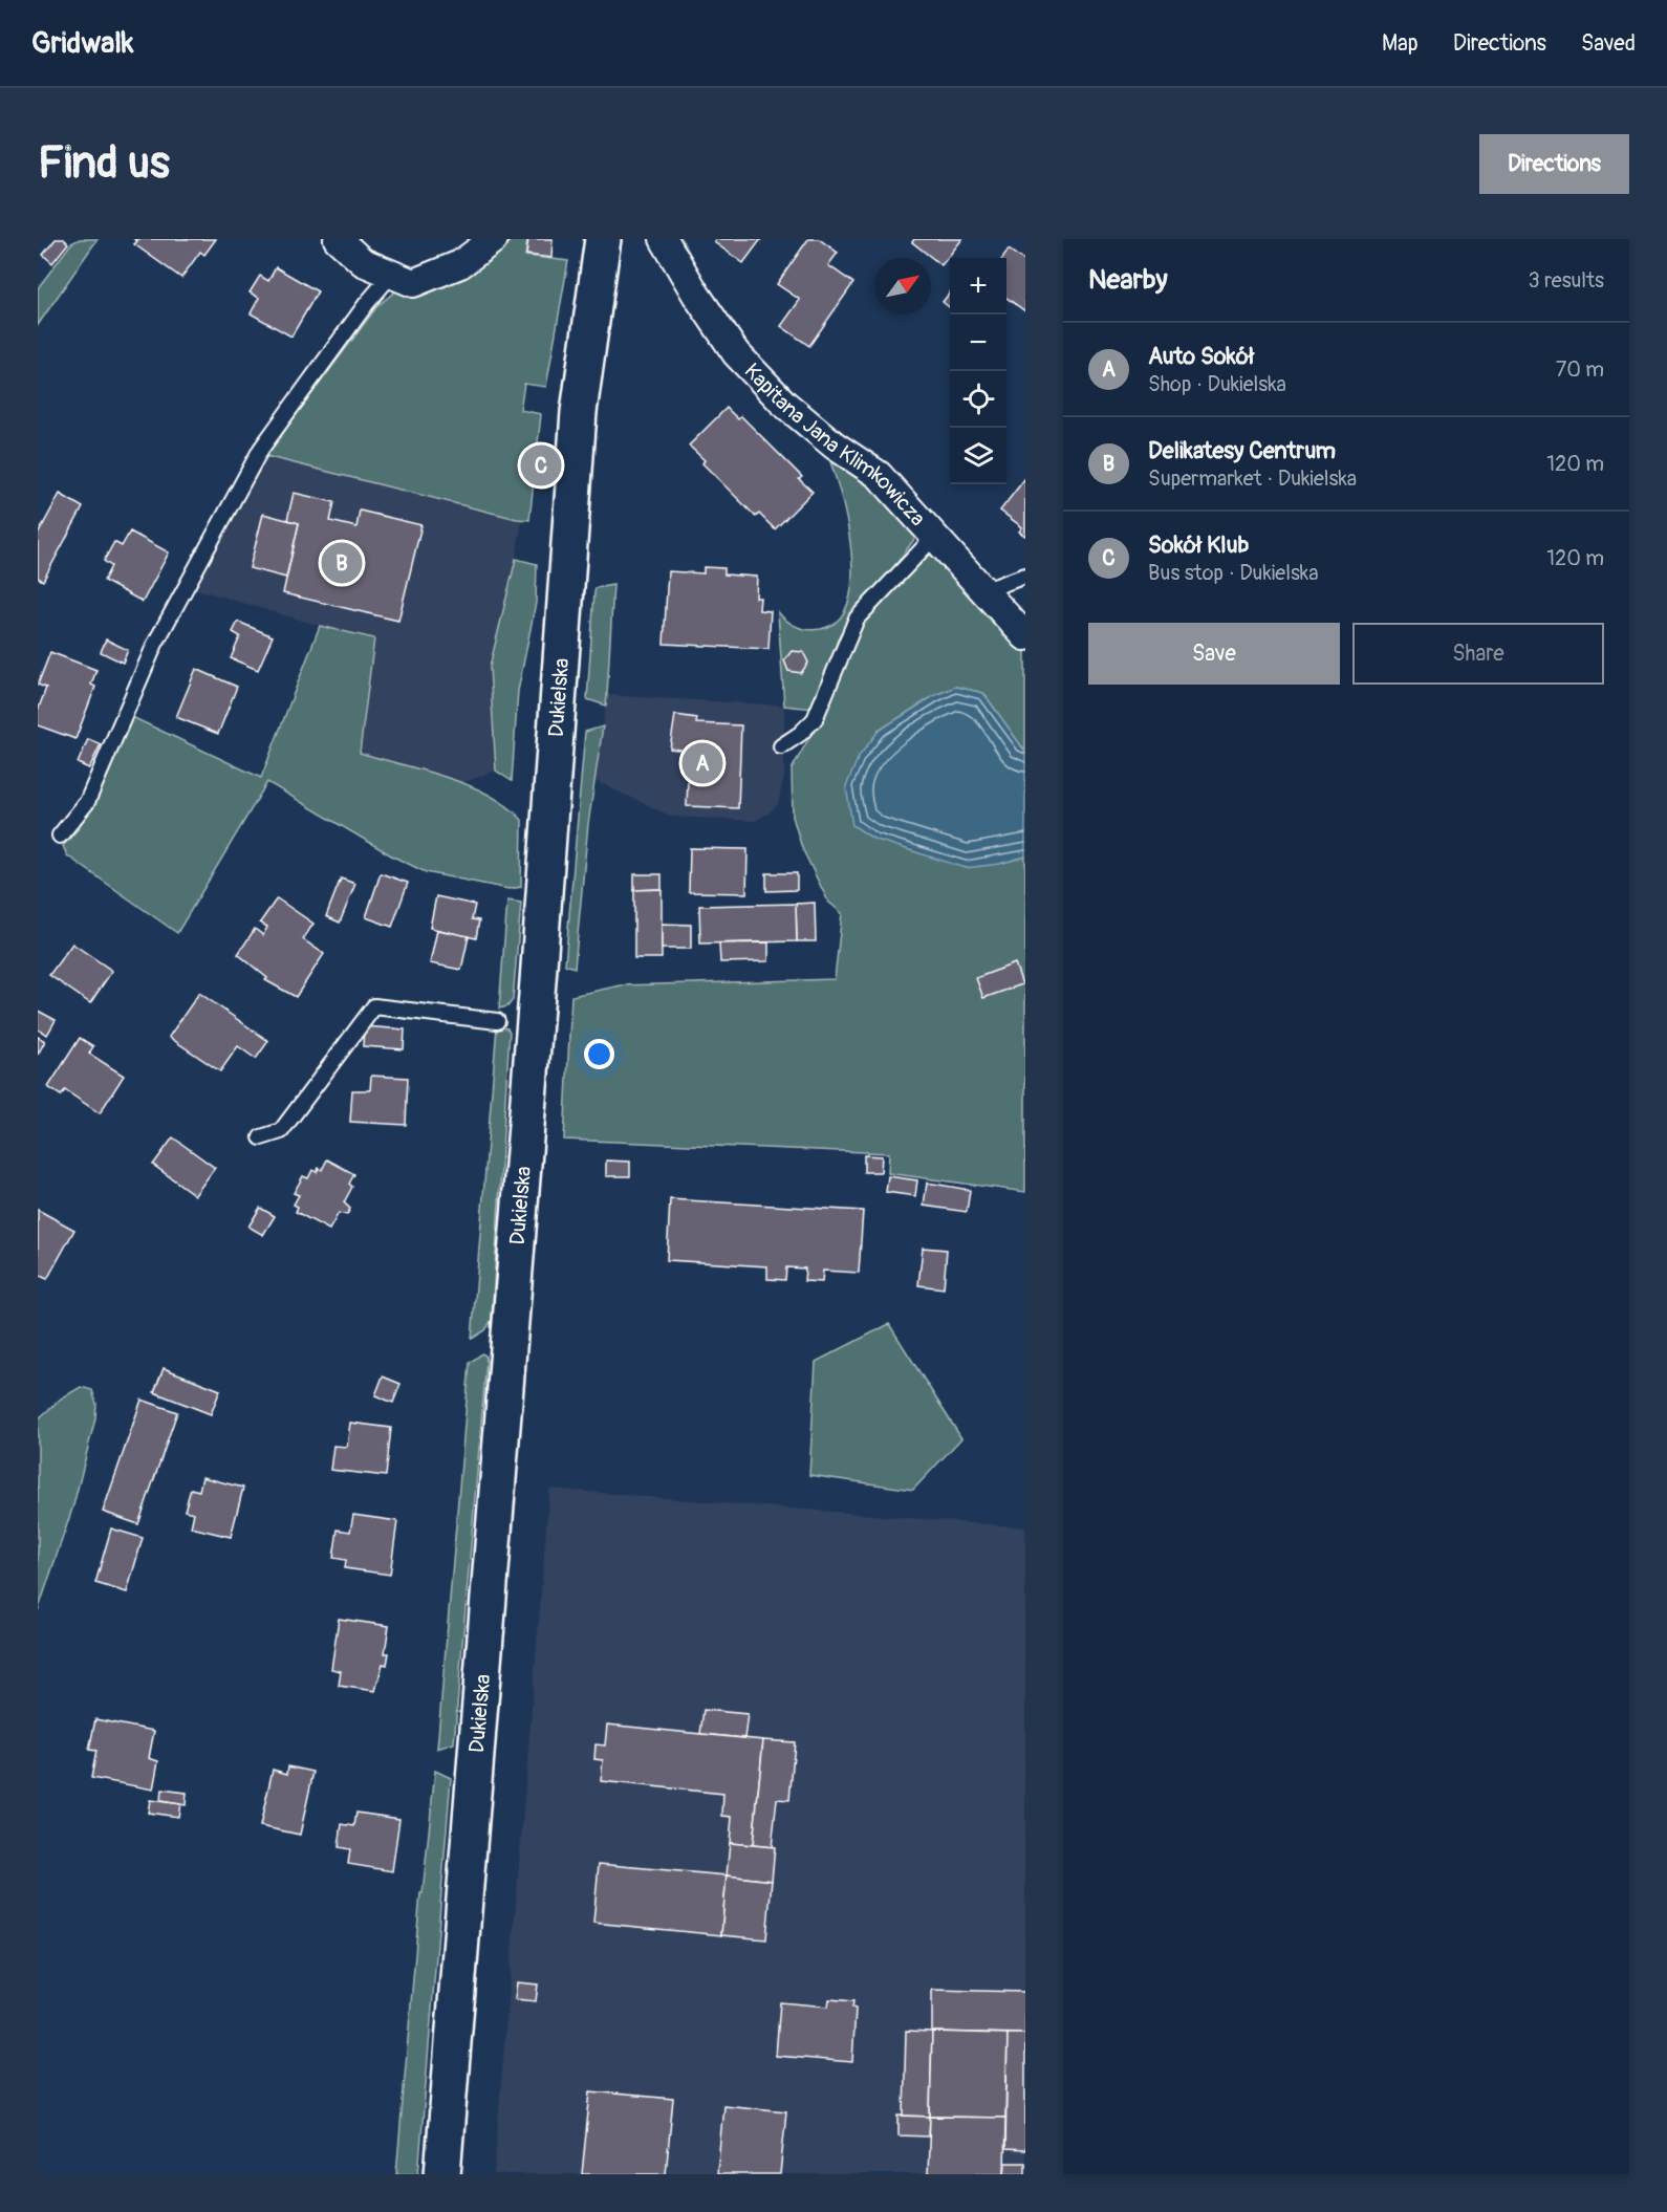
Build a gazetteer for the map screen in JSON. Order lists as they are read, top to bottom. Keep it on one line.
{"streets":{"main road":["Dukielska"],"street":["Kapitana Jana Klimkowicza"]},"north":"top right","page":{"header":"Gridwalk","nav":["Map","Directions","Saved"],"buttons":["Directions",["Save","Share"]],"title":"Find us","heading":["Nearby","3 results"],"map_buttons":["+","−"],"list":[{"mark":"A","name":"Auto Sokół","note":"Shop · Dukielska","value":"70 m"},{"mark":"B","name":"Delikatesy Centrum","note":"Supermarket · Dukielska","value":"120 m"},{"mark":"C","name":"Sokół Klub","note":"Bus stop · Dukielska","value":"120 m"}],"pins":["C","B","A"]}}
